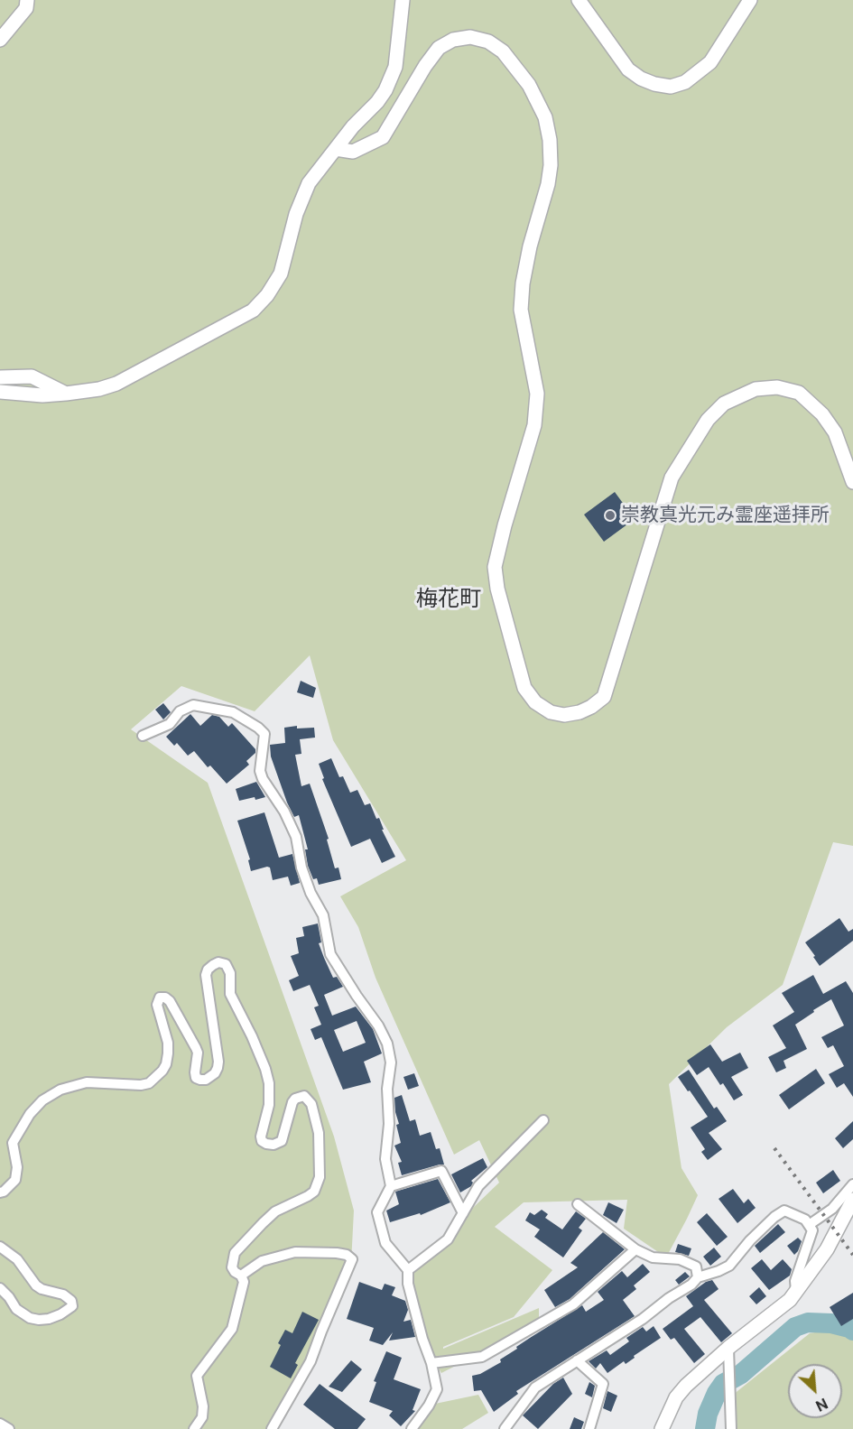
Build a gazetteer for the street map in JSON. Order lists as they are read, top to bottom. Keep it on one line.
{"districts":["梅花町"],"places":["崇教真光元み霊座遥拝所"],"north":"bottom right"}
